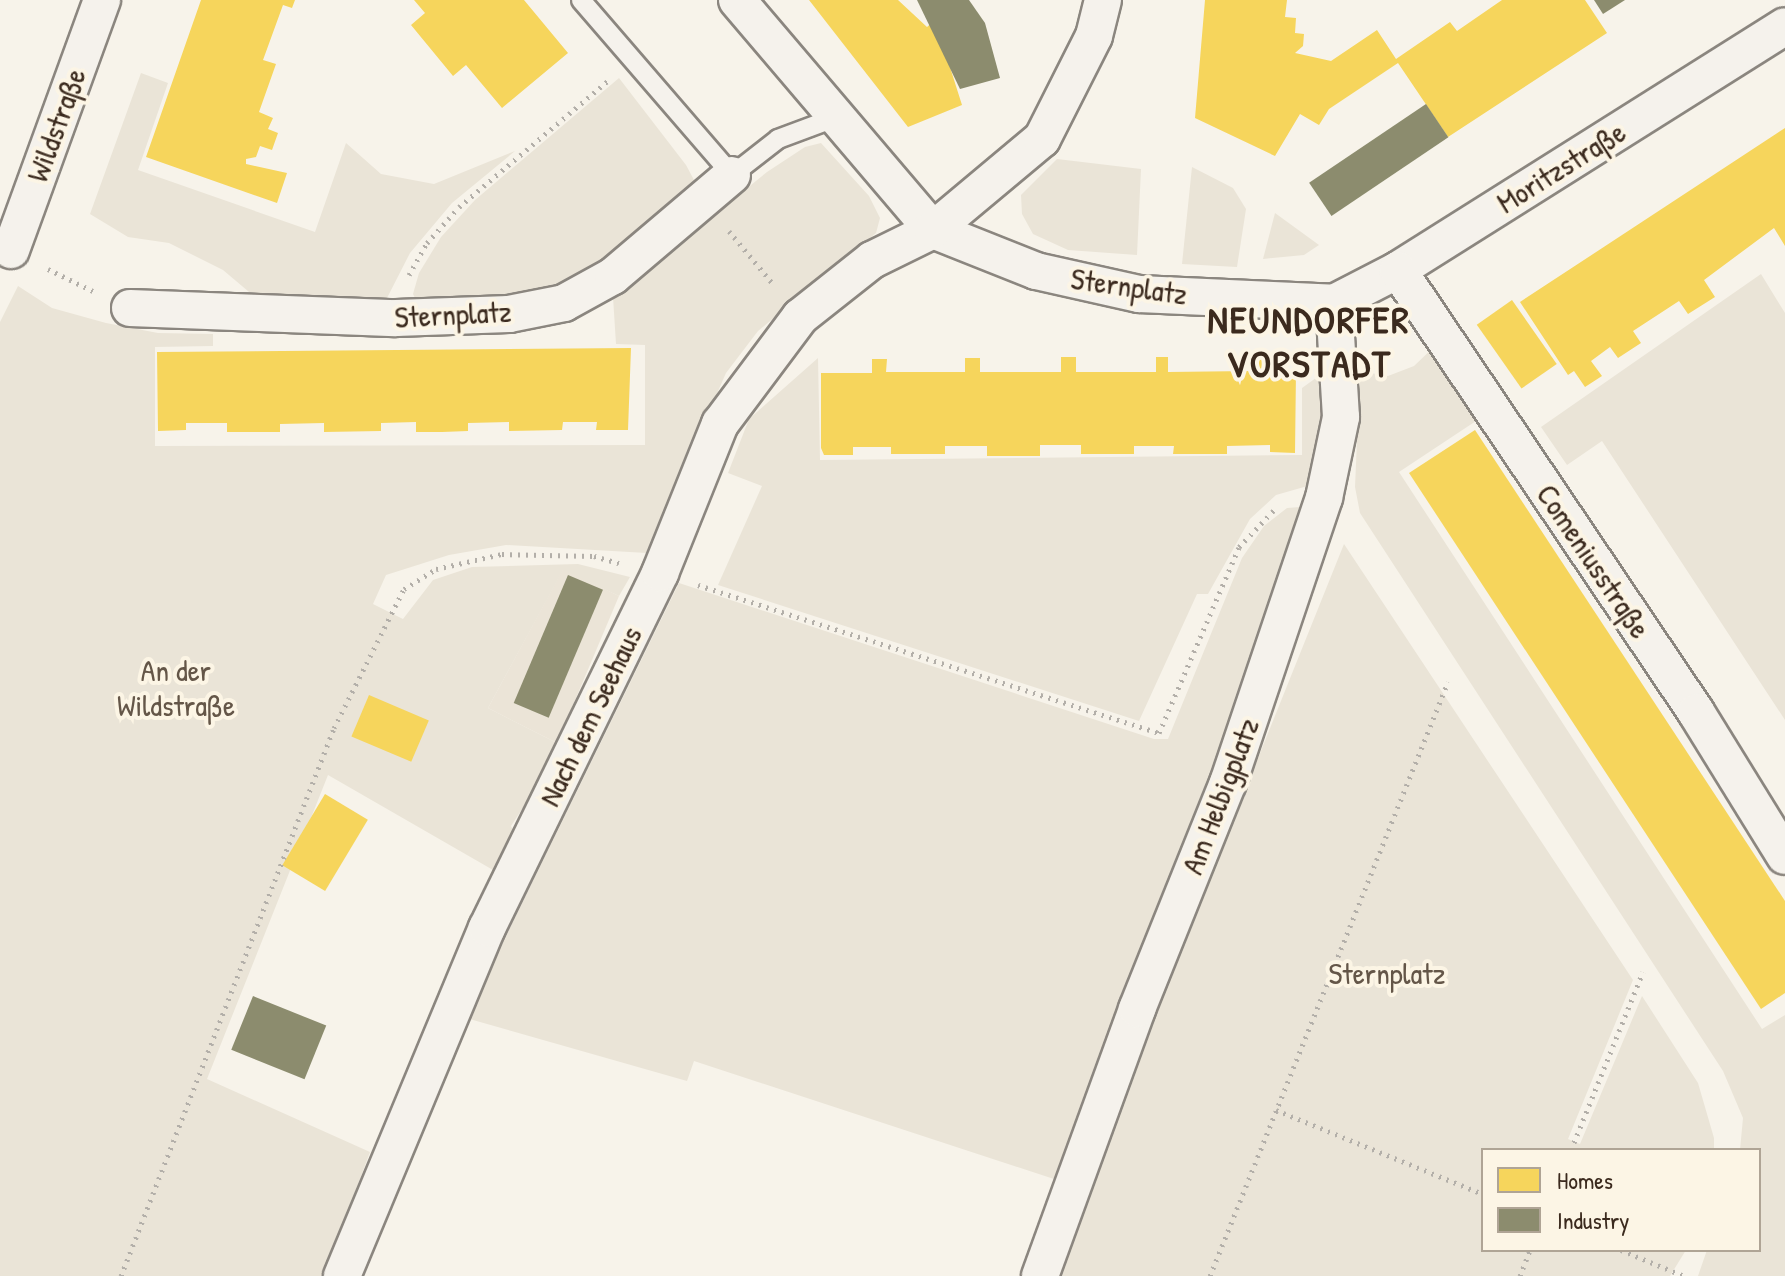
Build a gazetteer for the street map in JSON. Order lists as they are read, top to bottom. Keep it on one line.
{"streets":{"street":["Wildstraße","Moritzstraße","Sternplatz","Comeniusstraße","Nach dem Seehaus","Am Helbigplatz"]},"crossings":[["Moritzstraße","Sternplatz"],["Moritzstraße","Comeniusstraße"],["Moritzstraße","Am Helbigplatz"],["Sternplatz","Nach dem Seehaus"],["Sternplatz","Am Helbigplatz"]],"districts":["NEUNDORFER VORSTADT"],"parks":["An der Wildstraße","Sternplatz"],"legend":["Homes","Industry"]}
